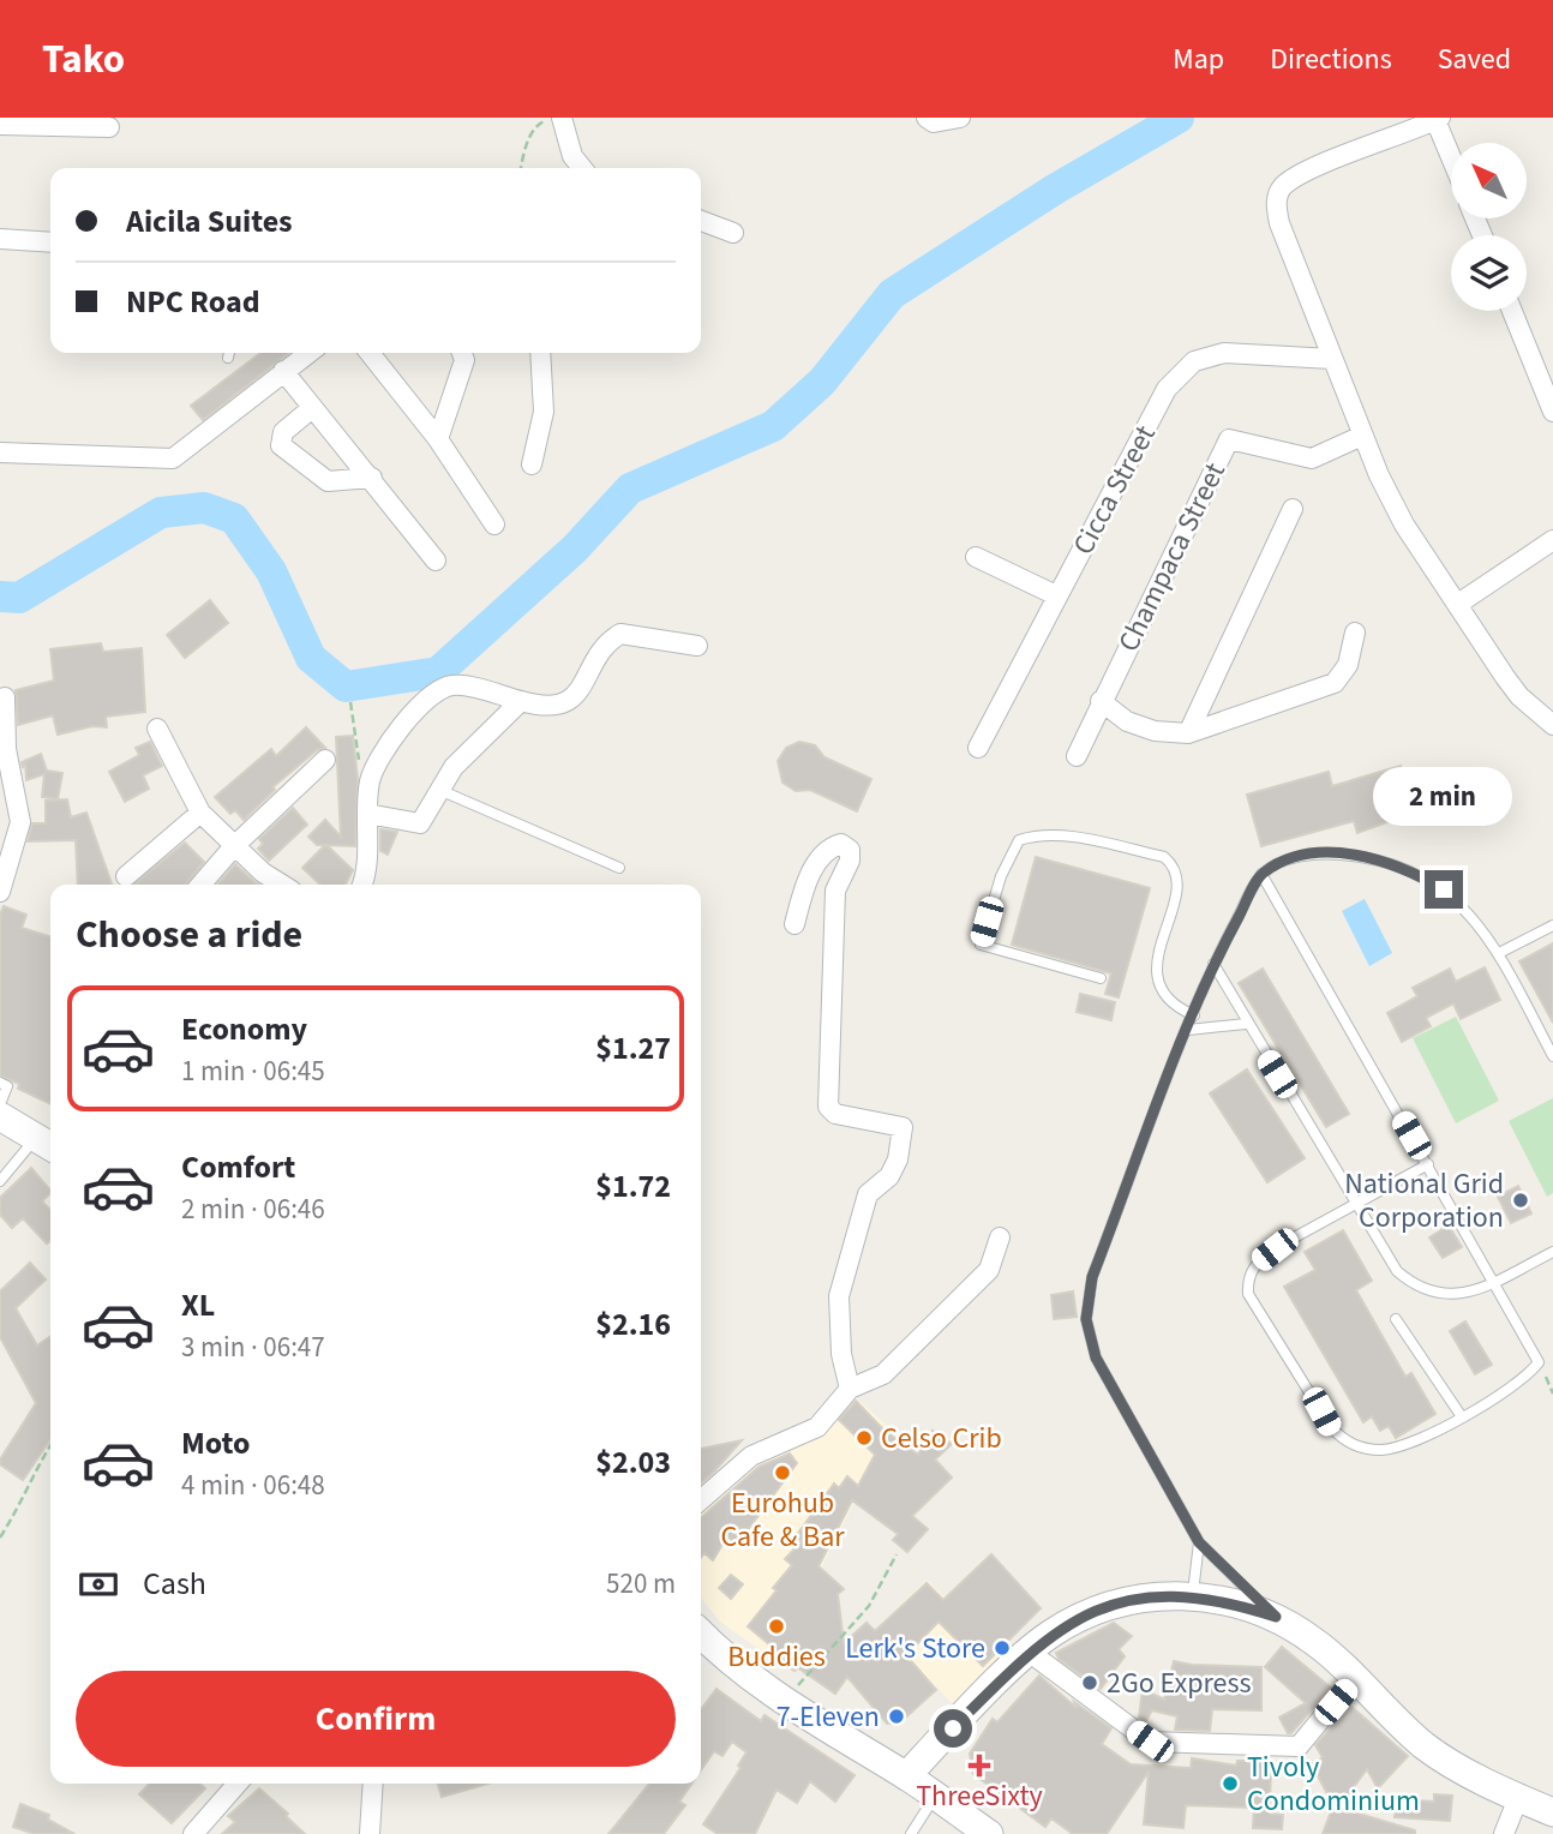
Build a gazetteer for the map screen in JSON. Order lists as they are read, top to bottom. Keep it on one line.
{"streets":{"street":["Cicca Street","Champaca Street"]},"places":{"other":["National Grid Corporation","Celso Crib","Eurohub Cafe & Bar","Buddies","Lerk's Store","2Go Express","7-Eleven","Tivoly Condominium"],"health":["ThreeSixty"]},"north":"top left","page":{"header":"Tako","nav":["Map","Directions","Saved"],"banner":["Aicila Suites","NPC Road"],"bubble":"2 min","heading":"Choose a ride","list":[{"name":"Economy","note":"1 min · 06:45","value":"$1.27"},{"name":"Comfort","note":"2 min · 06:46","value":"$1.72"},{"name":"XL","note":"3 min · 06:47","value":"$2.16"},{"name":"Moto","note":"4 min · 06:48","value":"$2.03"}],"pay":["Cash","520 m"],"buttons":"Confirm"}}
